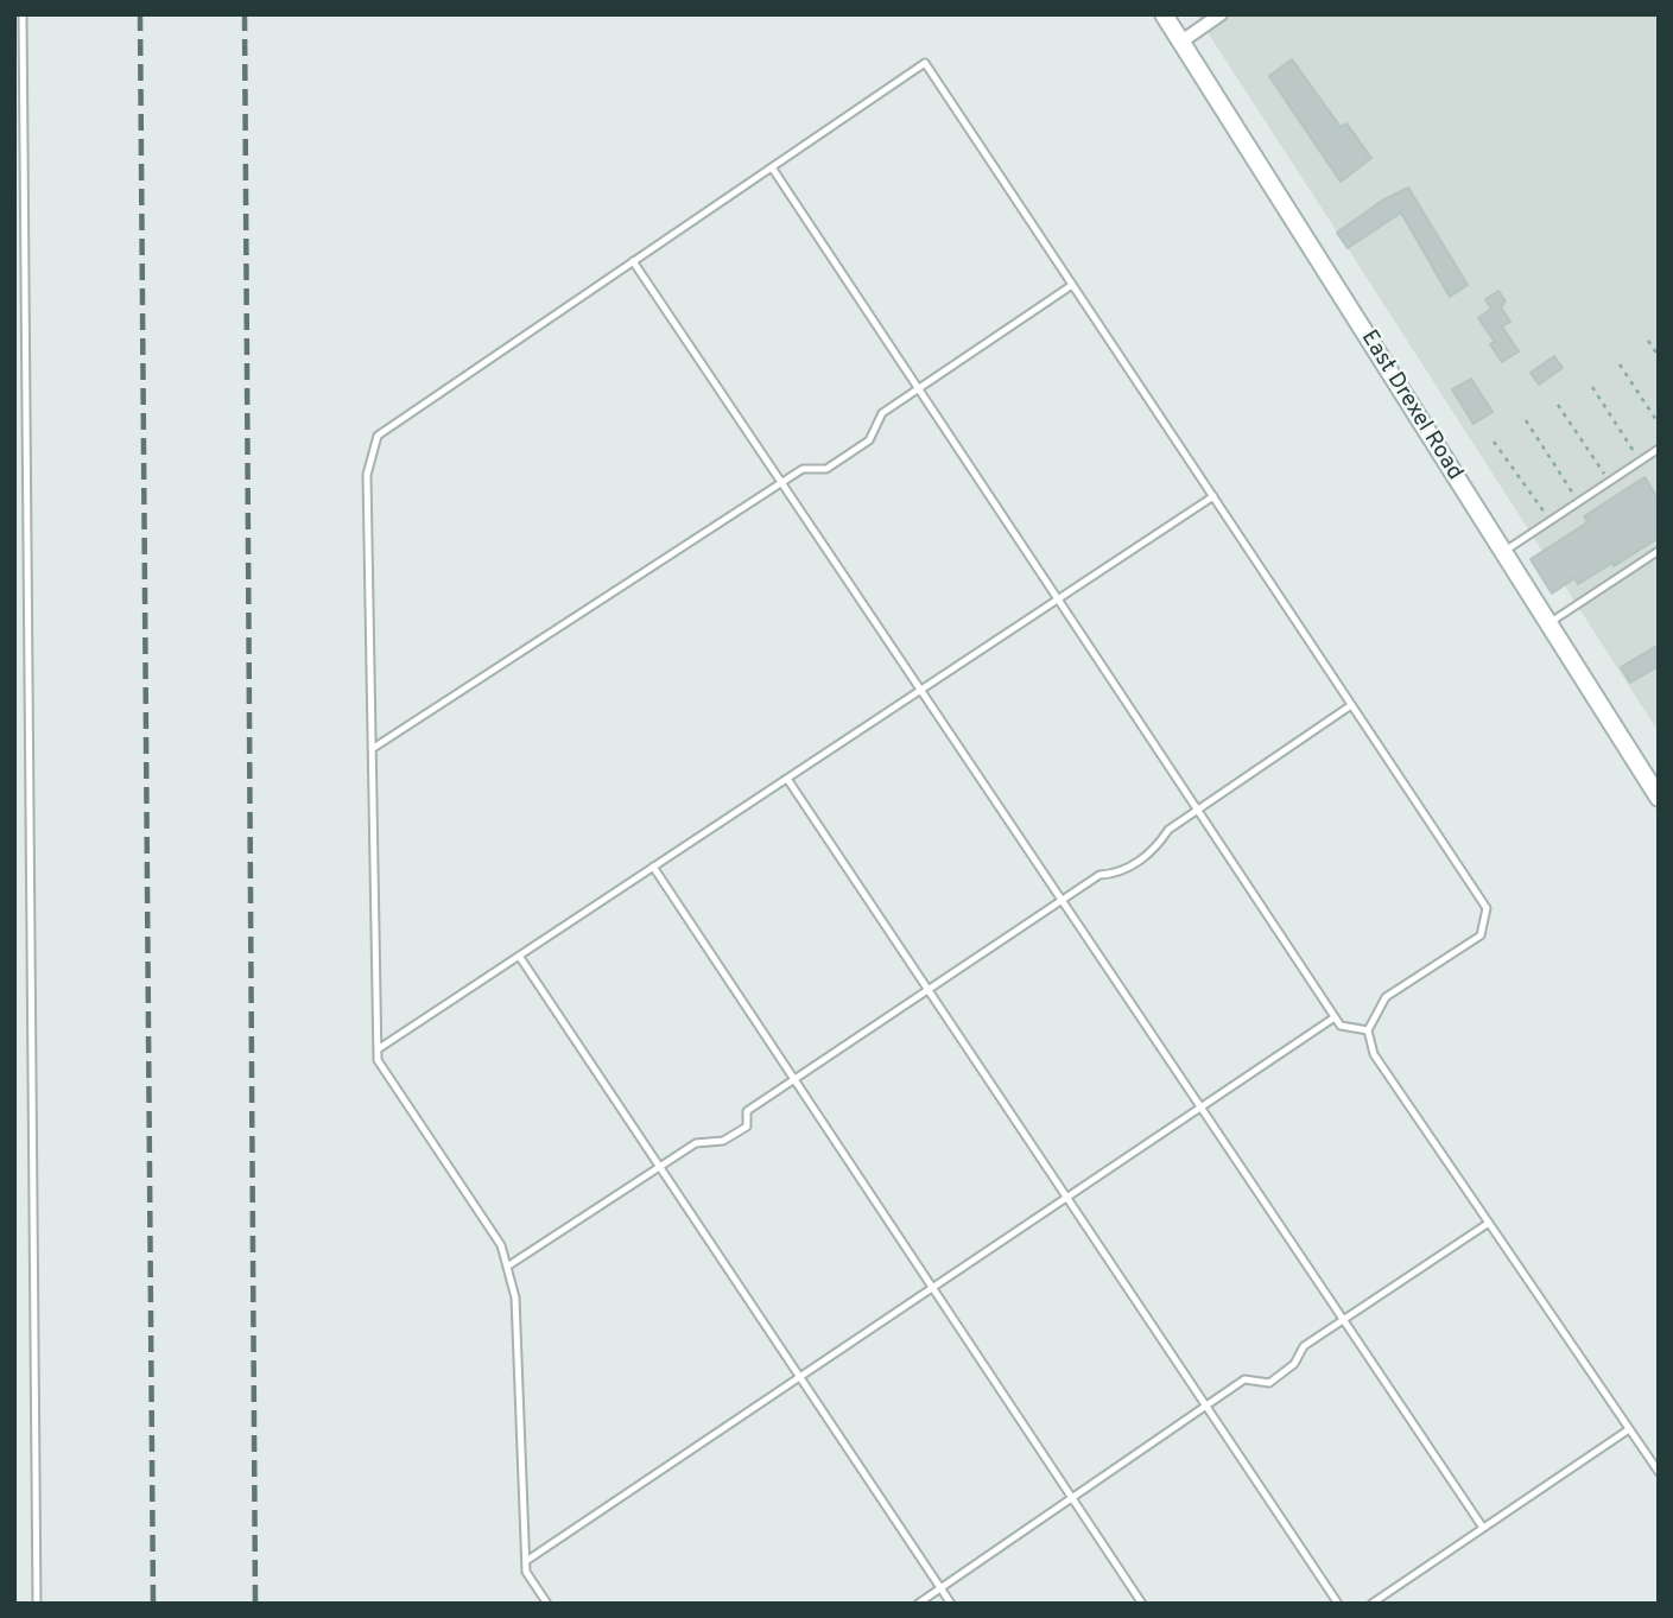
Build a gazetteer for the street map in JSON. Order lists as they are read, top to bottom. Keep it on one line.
{"streets":{"street":["East Drexel Road"]}}
